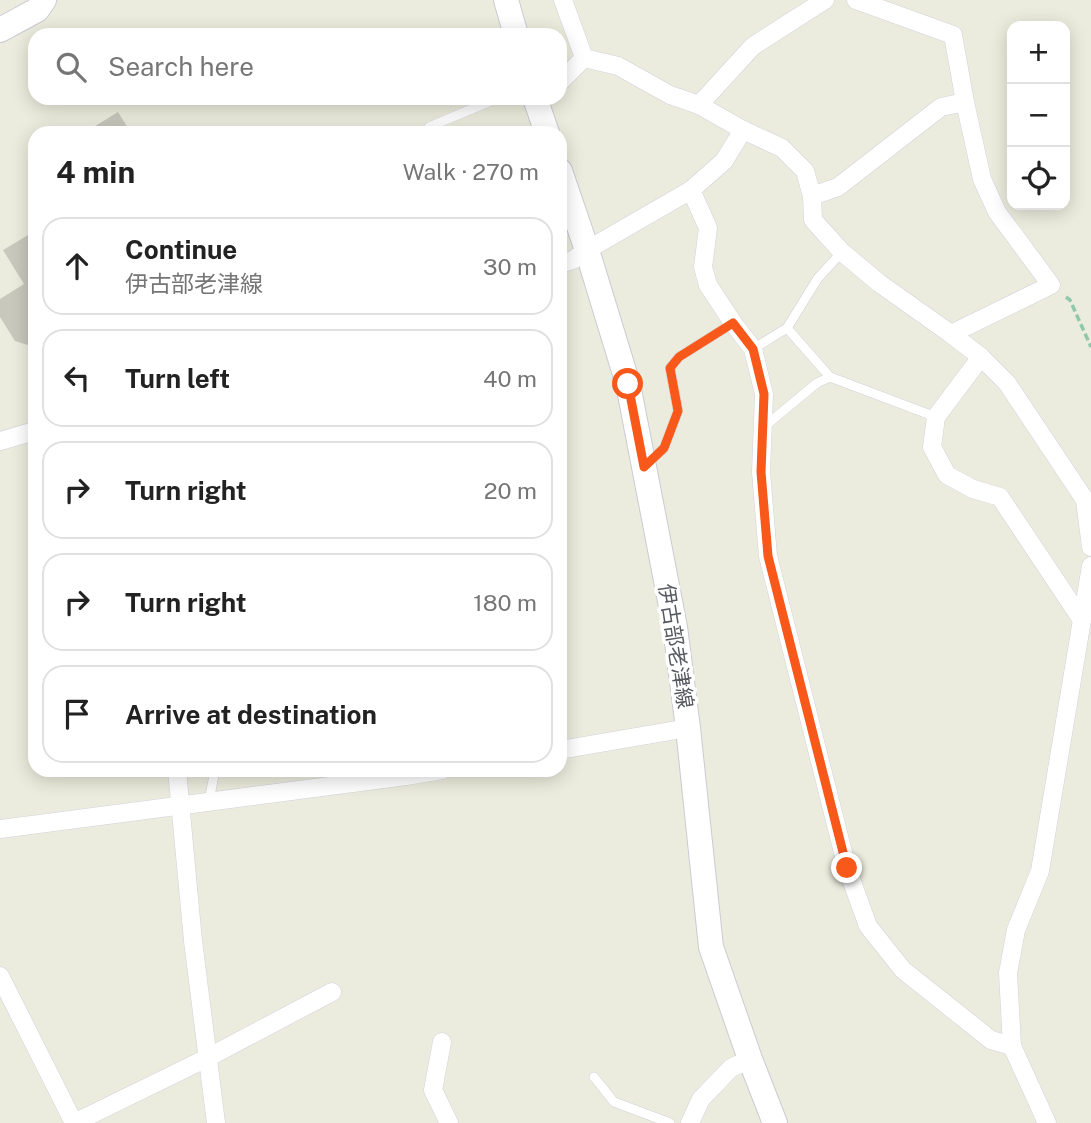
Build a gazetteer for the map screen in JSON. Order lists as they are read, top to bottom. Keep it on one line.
{"streets":{"main road":["伊古部老津線"]},"page":{"map_buttons":["+","−"],"search":"Search here","heading":["4 min","Walk · 270 m"],"list":[["Continue","伊古部老津線","30 m"],["Turn left","40 m"],["Turn right","20 m"],["Turn right","180 m"],"Arrive at destination"]}}
